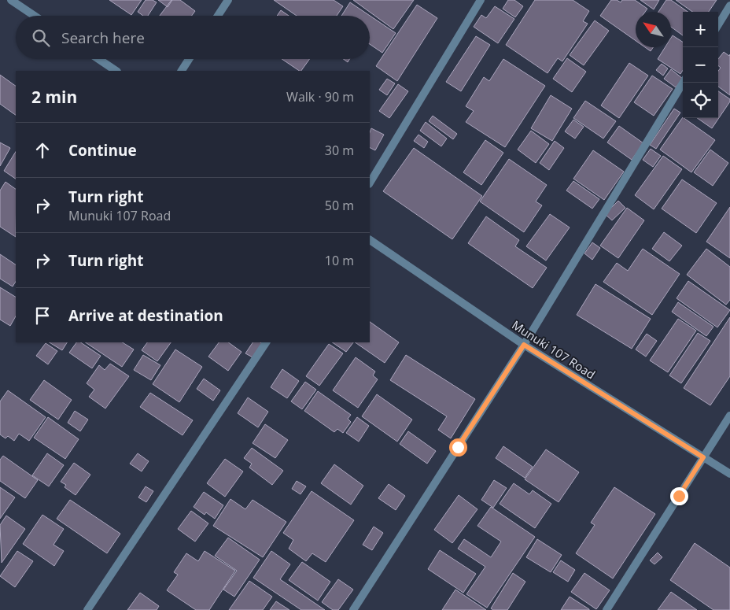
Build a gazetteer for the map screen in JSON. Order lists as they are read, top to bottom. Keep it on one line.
{"streets":{"street":["Munuki 107 Road"]},"north":"top left","page":{"map_buttons":["+","−"],"search":"Search here","heading":["2 min","Walk · 90 m"],"list":[["Continue","30 m"],["Turn right","Munuki 107 Road","50 m"],["Turn right","10 m"],"Arrive at destination"]}}
